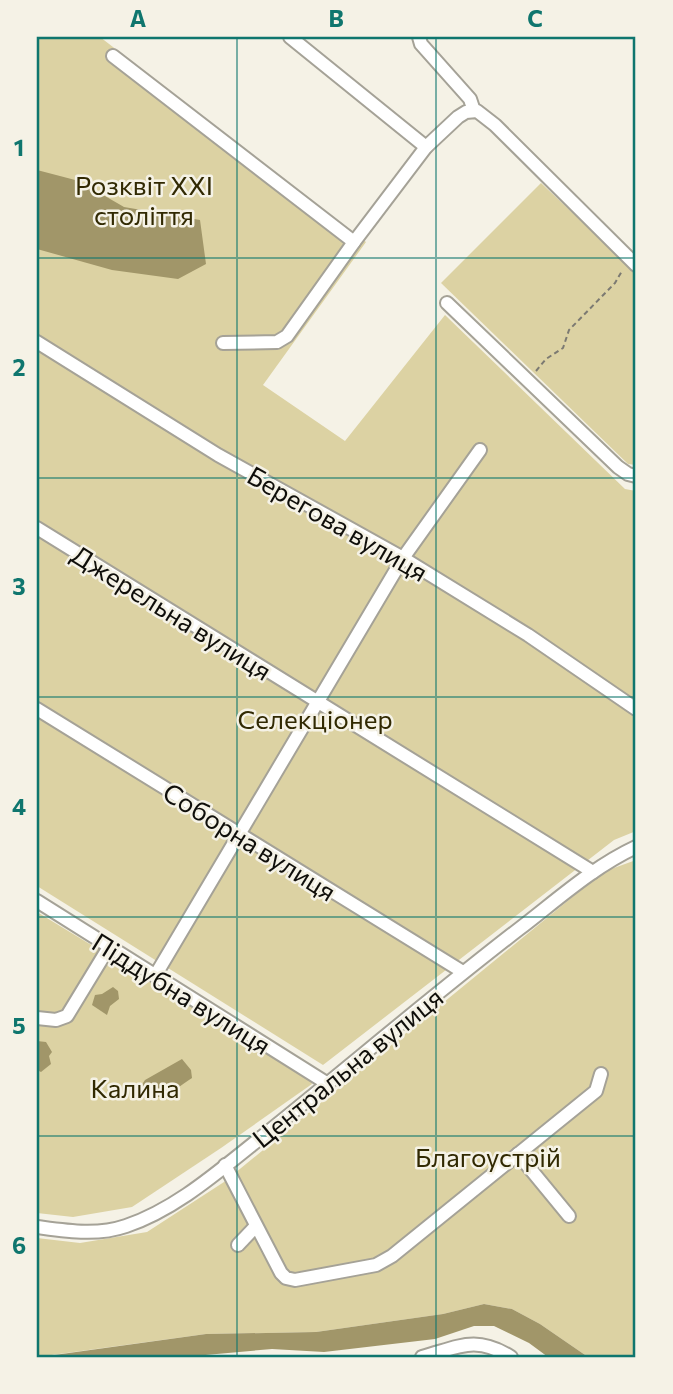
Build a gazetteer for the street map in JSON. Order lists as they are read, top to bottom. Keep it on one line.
{"streets":{"street":["Берегова вулиця","Джерельна вулиця","Соборна вулиця","Піддубна вулиця","Центральна вулиця"]},"crossings":[["Джерельна вулиця","Центральна вулиця"],["Соборна вулиця","Центральна вулиця"],["Піддубна вулиця","Центральна вулиця"]],"parks":["Розквіт XXI століття","Селекціонер","Калина","Благоустрій"],"grid":{"columns":["A","B","C"],"rows":["1","2","3","4","5","6"]}}
